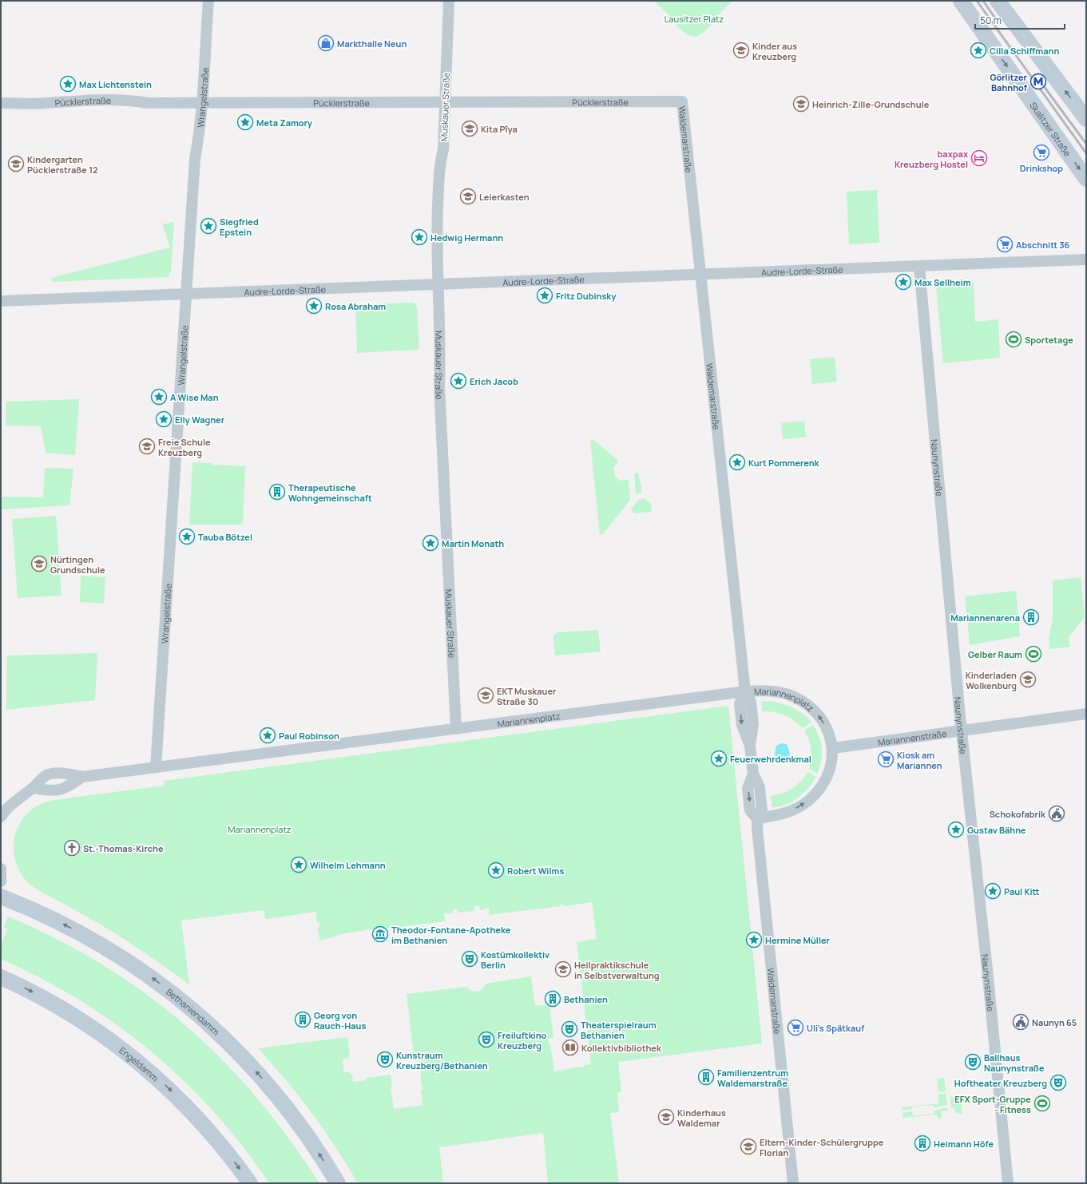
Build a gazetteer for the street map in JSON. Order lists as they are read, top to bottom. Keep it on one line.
{"streets":{"street":["Wrangelstraße","Pücklerstraße","Muskauer Straße","Skalitzer Straße","Waldemarstraße","Audre-Lorde-Straße","Naunynstraße","Mariannenplatz","Mariannenstraße","Bethaniendamm","Engeldamm"]},"crossings":[["Wrangelstraße","Pücklerstraße"],["Wrangelstraße","Audre-Lorde-Straße"],["Wrangelstraße","Mariannenplatz"],["Pücklerstraße","Muskauer Straße"],["Pücklerstraße","Waldemarstraße"],["Muskauer Straße","Audre-Lorde-Straße"],["Muskauer Straße","Mariannenplatz"],["Waldemarstraße","Audre-Lorde-Straße"],["Waldemarstraße","Mariannenplatz"],["Audre-Lorde-Straße","Naunynstraße"],["Naunynstraße","Mariannenstraße"],["Mariannenplatz","Mariannenstraße"]],"one_way":["Bethaniendamm","Engeldamm"],"parks":["Lausitzer Platz","Mariannenplatz"],"places":{"shop":["Markthalle Neun"],"school or university":["Kinder aus Kreuzberg","Heinrich-Zille-Grundschule","Kita Pîya","Kindergarten Pücklerstraße 12","Leierkasten","Freie Schule Kreuzberg","Nürtingen Grundschule","Kinderladen Wolkenburg","EKT Muskauer Straße 30","Heilpraktikschule in Selbstverwaltung","Kinderhaus Waldemar","Eltern-Kinder-Schülergruppe Florian"],"place":["Cilla Schiffmann","Max Lichtenstein","Meta Zamory","Siegfried Epstein","Hedwig Hermann","Max Sellheim","Fritz Dubinsky","Rosa Abraham","Erich Jacob","A Wise Man","Elly Wagner","Kurt Pommerenk","Tauba Bötzel","Martin Monath","Paul Robinson","Feuerwehrdenkmal","Gustav Bähne","Wilhelm Lehmann","Robert Wilms","Paul Kitt","Hermine Müller"],"metro station":["Görlitzer Bahnhof"],"supermarket":["Drinkshop","Abschnitt 36","Kiosk am Mariannen","Uli’s Spätkauf"],"hotel":["baxpax Kreuzberg Hostel"],"sports":["Sportetage","Gelber Raum","EFX Sport-Gruppe - Fitness"],"building":["Therapeutische Wohngemeinschaft","Mariannenarena","Bethanien","Georg von Rauch-Haus","Familienzentrum Waldemarstraße","Heimann Höfe"],"public building":["Schokofabrik","Naunyn 65"],"church":["St.-Thomas-Kirche"],"museum":["Theodor-Fontane-Apotheke im Bethanien"],"theatre":["Kostümkollektiv Berlin","Theaterspielraum Bethanien","Freiluftkino Kreuzberg","Kunstraum Kreuzberg/Bethanien","Ballhaus Naunynstraße","Hoftheater Kreuzberg"],"library":["Kollektivbibliothek"]},"scale_bar":"50 m"}
